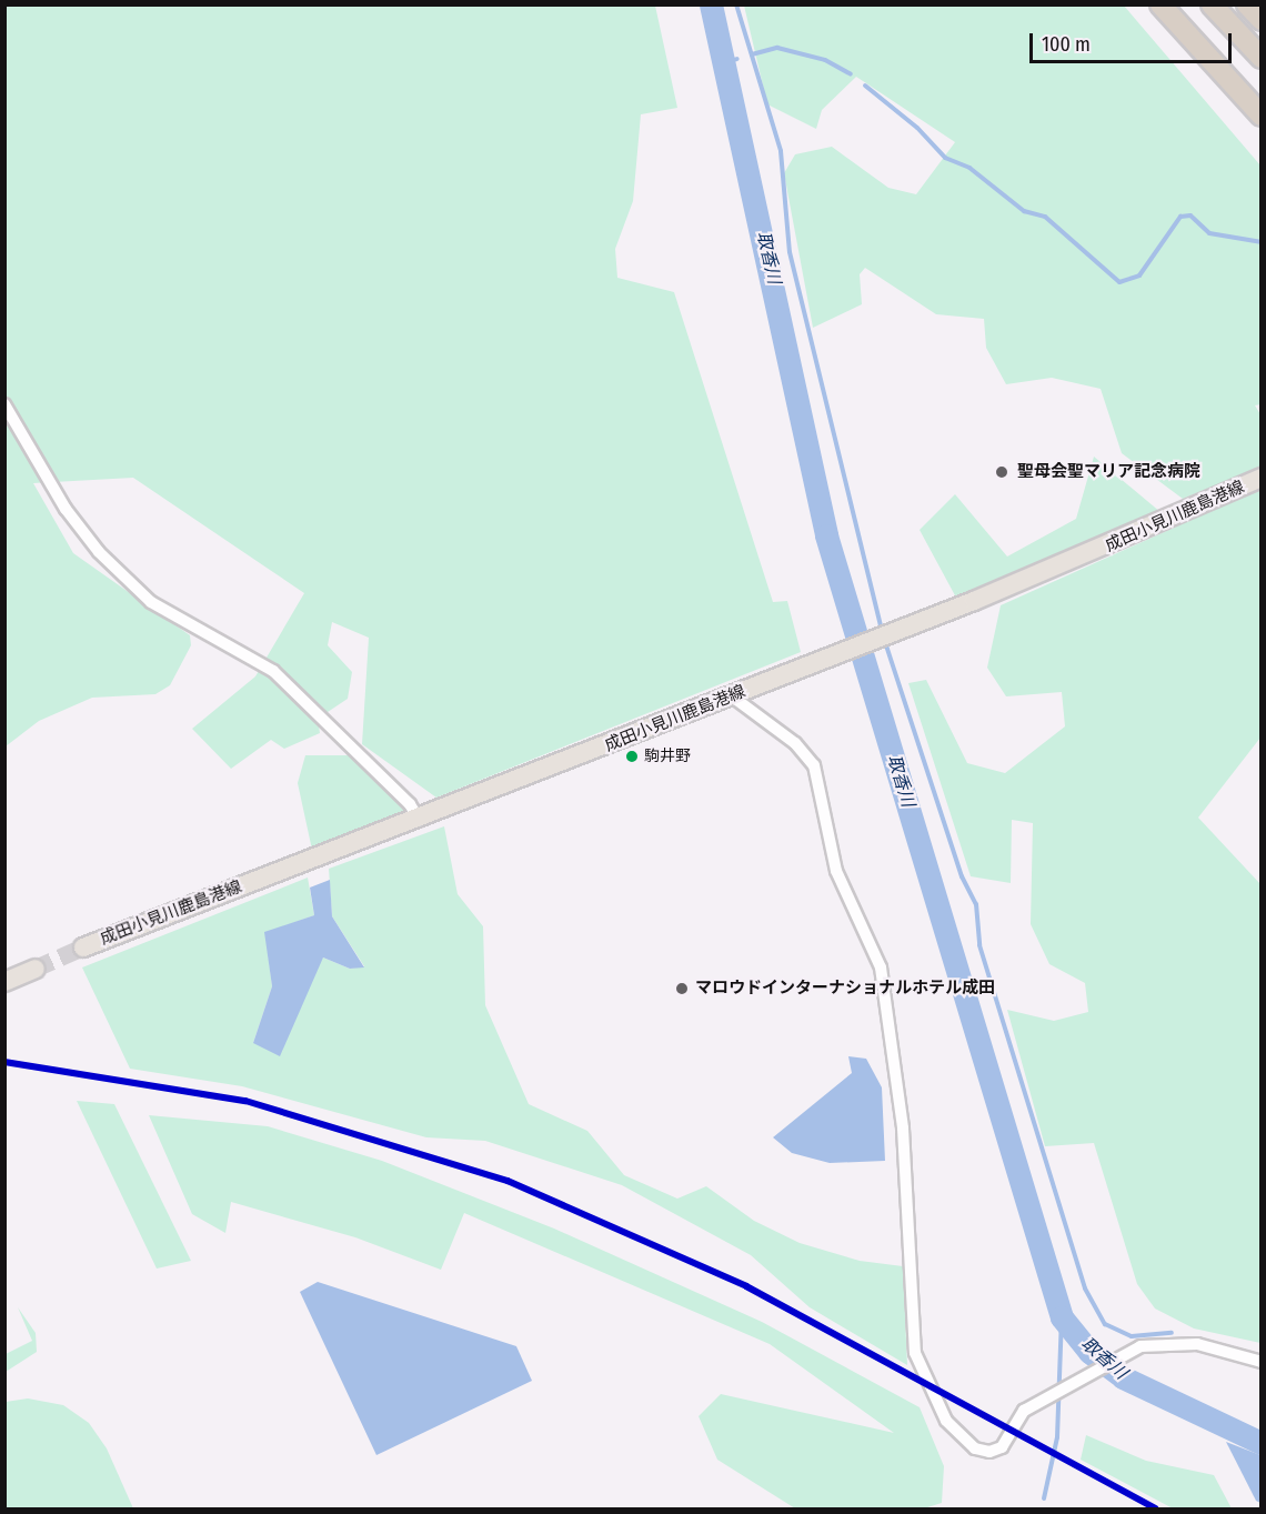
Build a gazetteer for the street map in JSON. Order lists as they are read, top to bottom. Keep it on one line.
{"streets":{"main road":["成田小見川鹿島港線"]},"water":["取香川"],"places":["聖母会聖マリア記念病院","駒井野","マロウドインターナショナルホテル成田"],"scale_bar":"100 m"}
